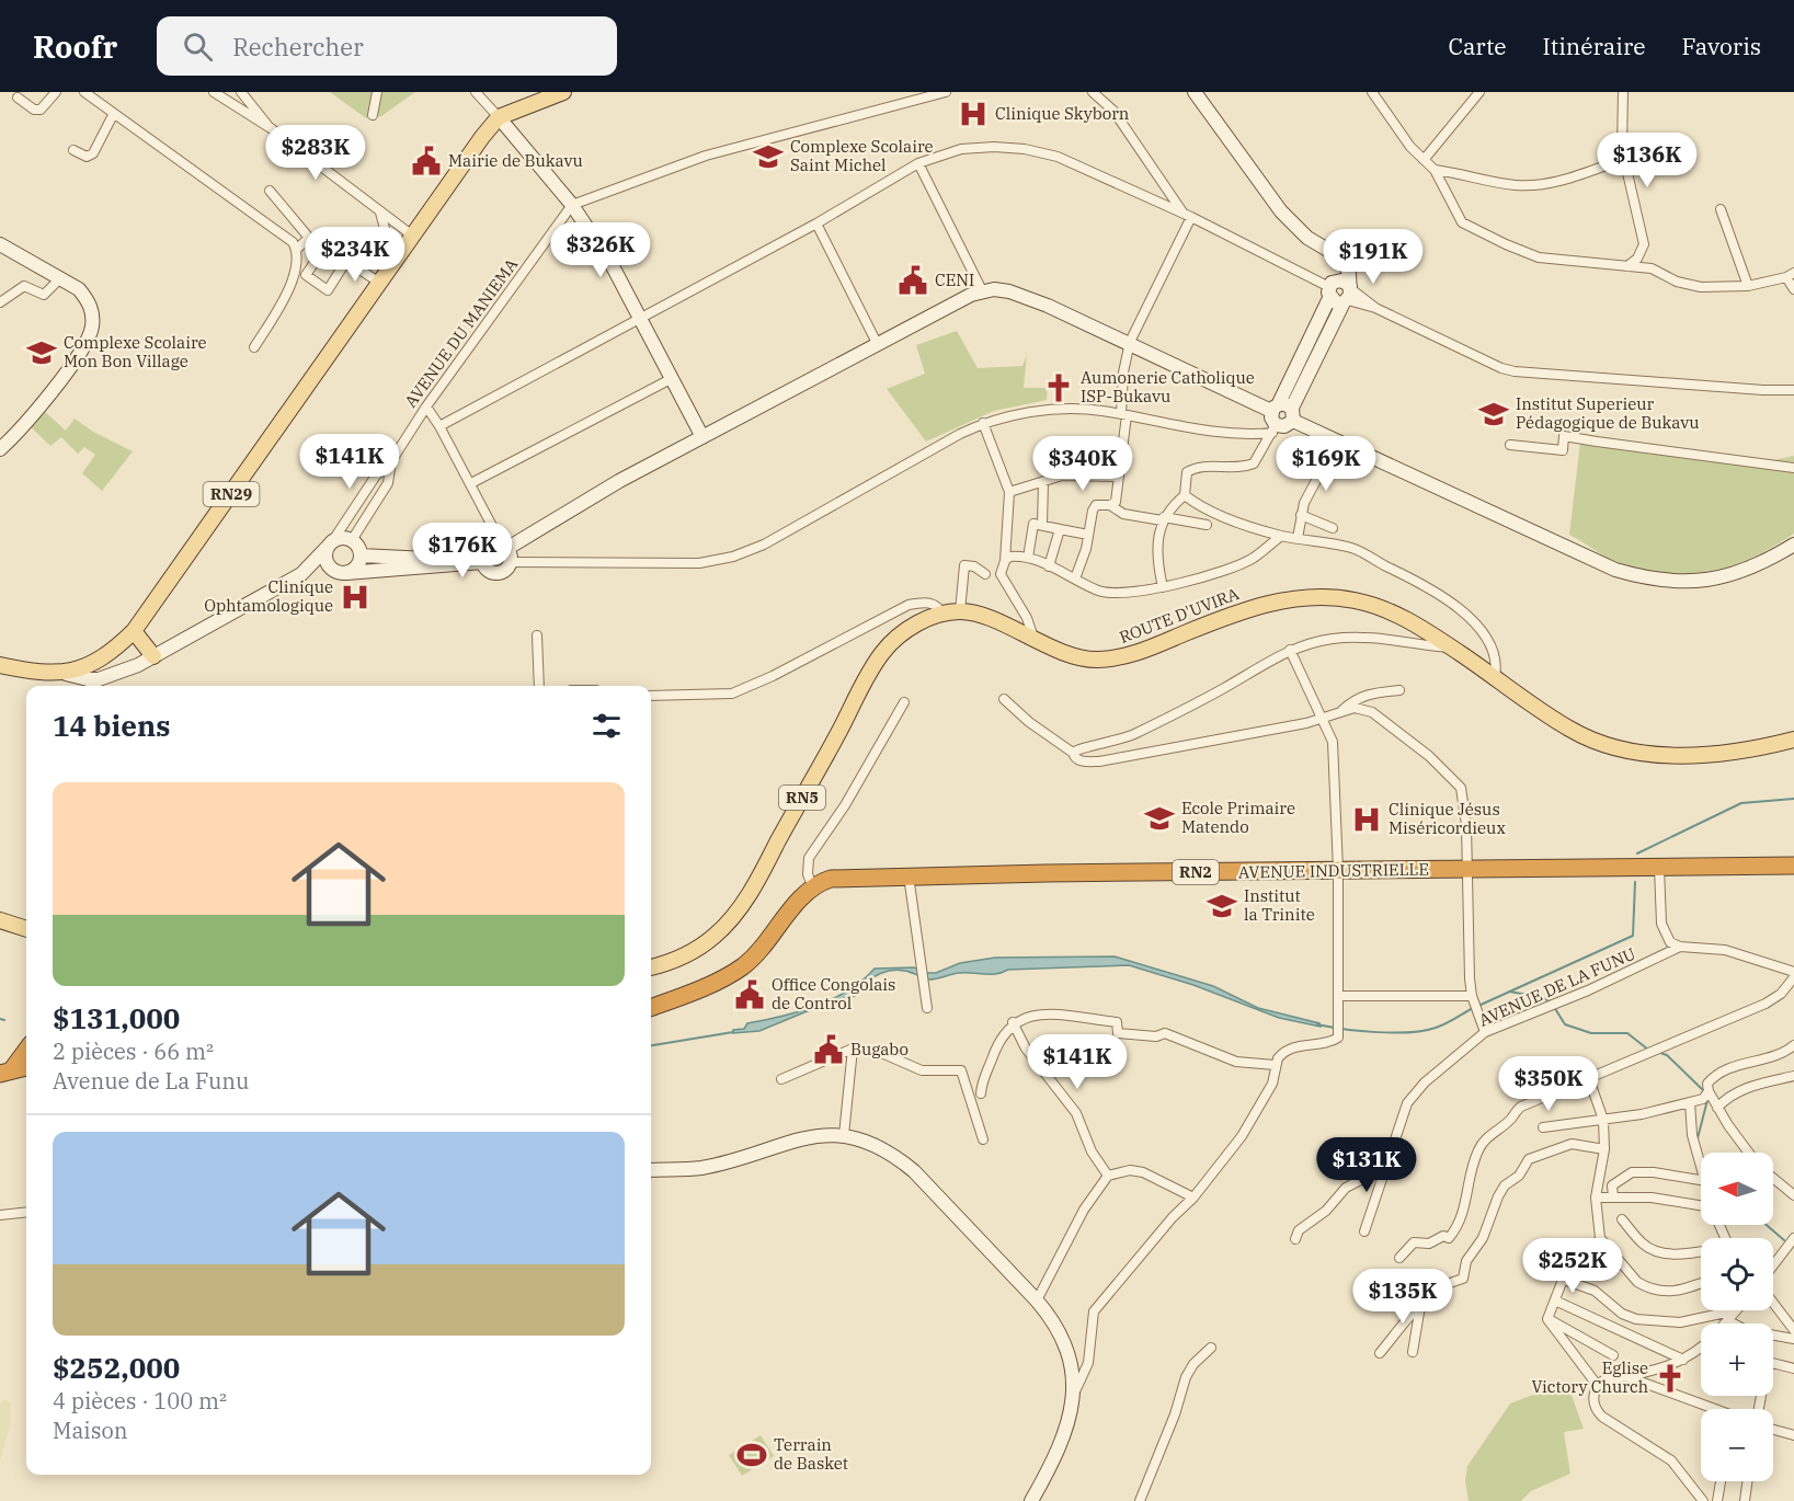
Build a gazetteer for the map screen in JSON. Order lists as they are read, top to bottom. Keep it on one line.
{"streets":{"highway":["AVENUE INDUSTRIELLE","RN2"],"main road":["RN29","ROUTE D'UVIRA","RN5"],"street":["AVENUE DU MANIEMA","AVENUE DE LA FUNU"]},"crossings":[["ROUTE D'UVIRA","RN5"]],"places":{"hospital":["Clinique Skyborn","Clinique Ophtamologique","Clinique Jésus Miséricordieux"],"school or university":["Complexe Scolaire Saint Michel","Complexe Scolaire Mon Bon Village","Institut Superieur Pédagogique de Bukavu","Ecole Primaire Matendo","Institut la Trinite"],"public building":["Mairie de Bukavu","CENI","Office Congolais de Control","Bugabo"],"church":["Aumonerie Catholique ISP-Bukavu","Eglise Victory Church"],"sports":["Terrain de Basket"]},"north":"left","page":{"header":"Roofr","search":"Rechercher","nav":["Carte","Itinéraire","Favoris"],"price":["$283K","$136K","$326K","$234K","$191K","$141K","$340K","$169K","$176K","$141K","$350K","$131K","$252K","$135K"],"heading":"14 biens","list":[{"name":"$131,000","note":"2 pièces · 66 m² · Avenue de La Funu"},{"name":"$252,000","note":"4 pièces · 100 m² · Maison"}],"map_buttons":["+","−"]}}
